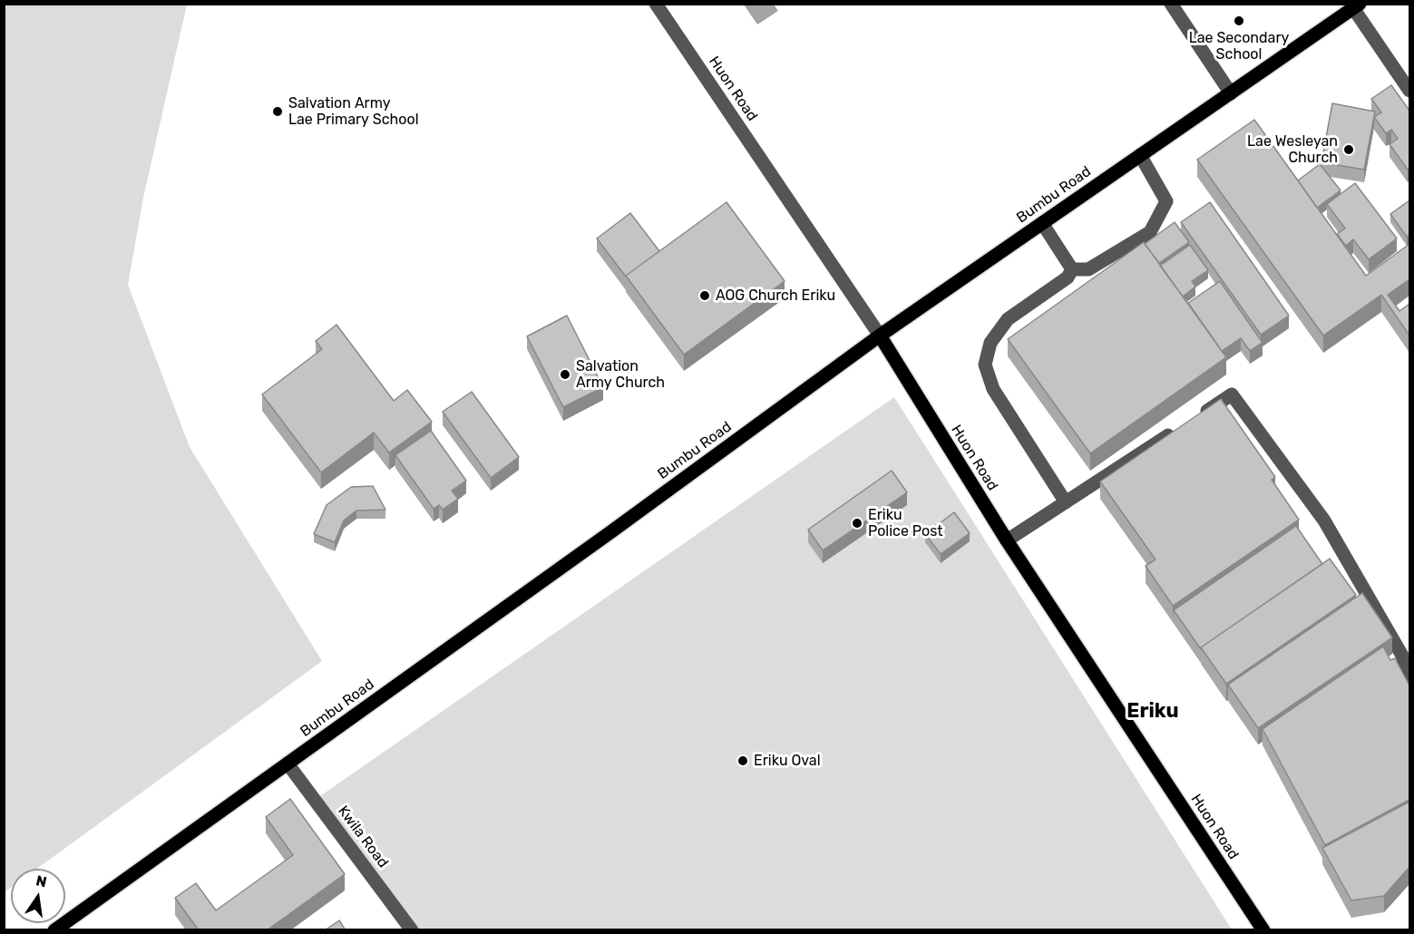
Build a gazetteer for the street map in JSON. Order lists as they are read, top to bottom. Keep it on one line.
{"streets":{"main road":["Huon Road","Bumbu Road"],"street":["Kwila Road"]},"crossings":[["Huon Road","Bumbu Road"],["Bumbu Road","Kwila Road"]],"districts":["Eriku"],"places":["Lae Secondary School","Salvation Army Lae Primary School","Lae Wesleyan Church","AOG Church Eriku","Salvation Army Church","Eriku Police Post","Eriku Oval"],"north":"top"}
